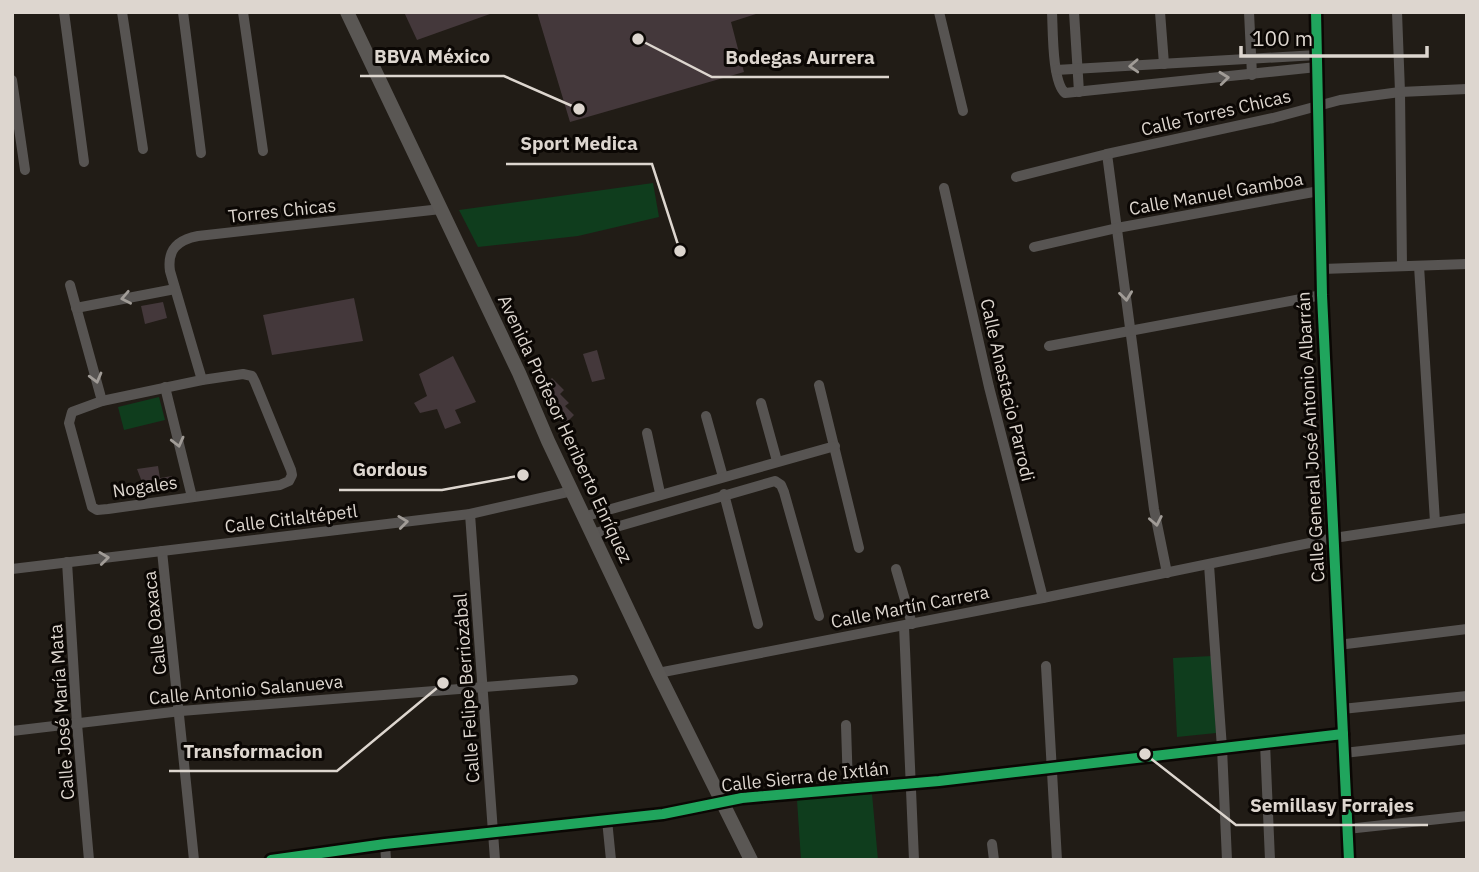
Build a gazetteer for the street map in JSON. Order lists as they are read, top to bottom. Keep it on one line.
{"streets":{"main road":["Avenida Profesor Heriberto Enríquez"],"street":["Calle Torres Chicas","Calle Manuel Gamboa","Torres Chicas","Calle Anastacio Parrodi","Calle General José Antonio Albarrán","Nogales","Calle Citlaltépetl","Calle Martín Carrera","Calle Oaxaca","Calle Felipe Berriozábal","Calle Antonio Salanueva","Calle José María Mata","Calle Sierra de Ixtlán"]},"crossings":[["Calle Torres Chicas","Calle General José Antonio Albarrán"],["Calle Manuel Gamboa","Calle General José Antonio Albarrán"],["Torres Chicas","Avenida Profesor Heriberto Enríquez"],["Calle Anastacio Parrodi","Calle Martín Carrera"],["Avenida Profesor Heriberto Enríquez","Calle Citlaltépetl"],["Avenida Profesor Heriberto Enríquez","Calle Martín Carrera"],["Avenida Profesor Heriberto Enríquez","Calle Sierra de Ixtlán"],["Calle General José Antonio Albarrán","Calle Martín Carrera"],["Calle General José Antonio Albarrán","Calle Sierra de Ixtlán"],["Calle Citlaltépetl","Calle Oaxaca"],["Calle Citlaltépetl","Calle Felipe Berriozábal"],["Calle Citlaltépetl","Calle José María Mata"],["Calle Oaxaca","Calle Antonio Salanueva"],["Calle Felipe Berriozábal","Calle Antonio Salanueva"],["Calle Felipe Berriozábal","Calle Sierra de Ixtlán"],["Calle Antonio Salanueva","Calle José María Mata"]],"one_way":["Calle Citlaltépetl"],"places":["Bodegas Aurrera","BBVA México","Sport Medica","Gordous","Transformacion","Semillasy Forrajes"],"scale_bar":"100 m"}
